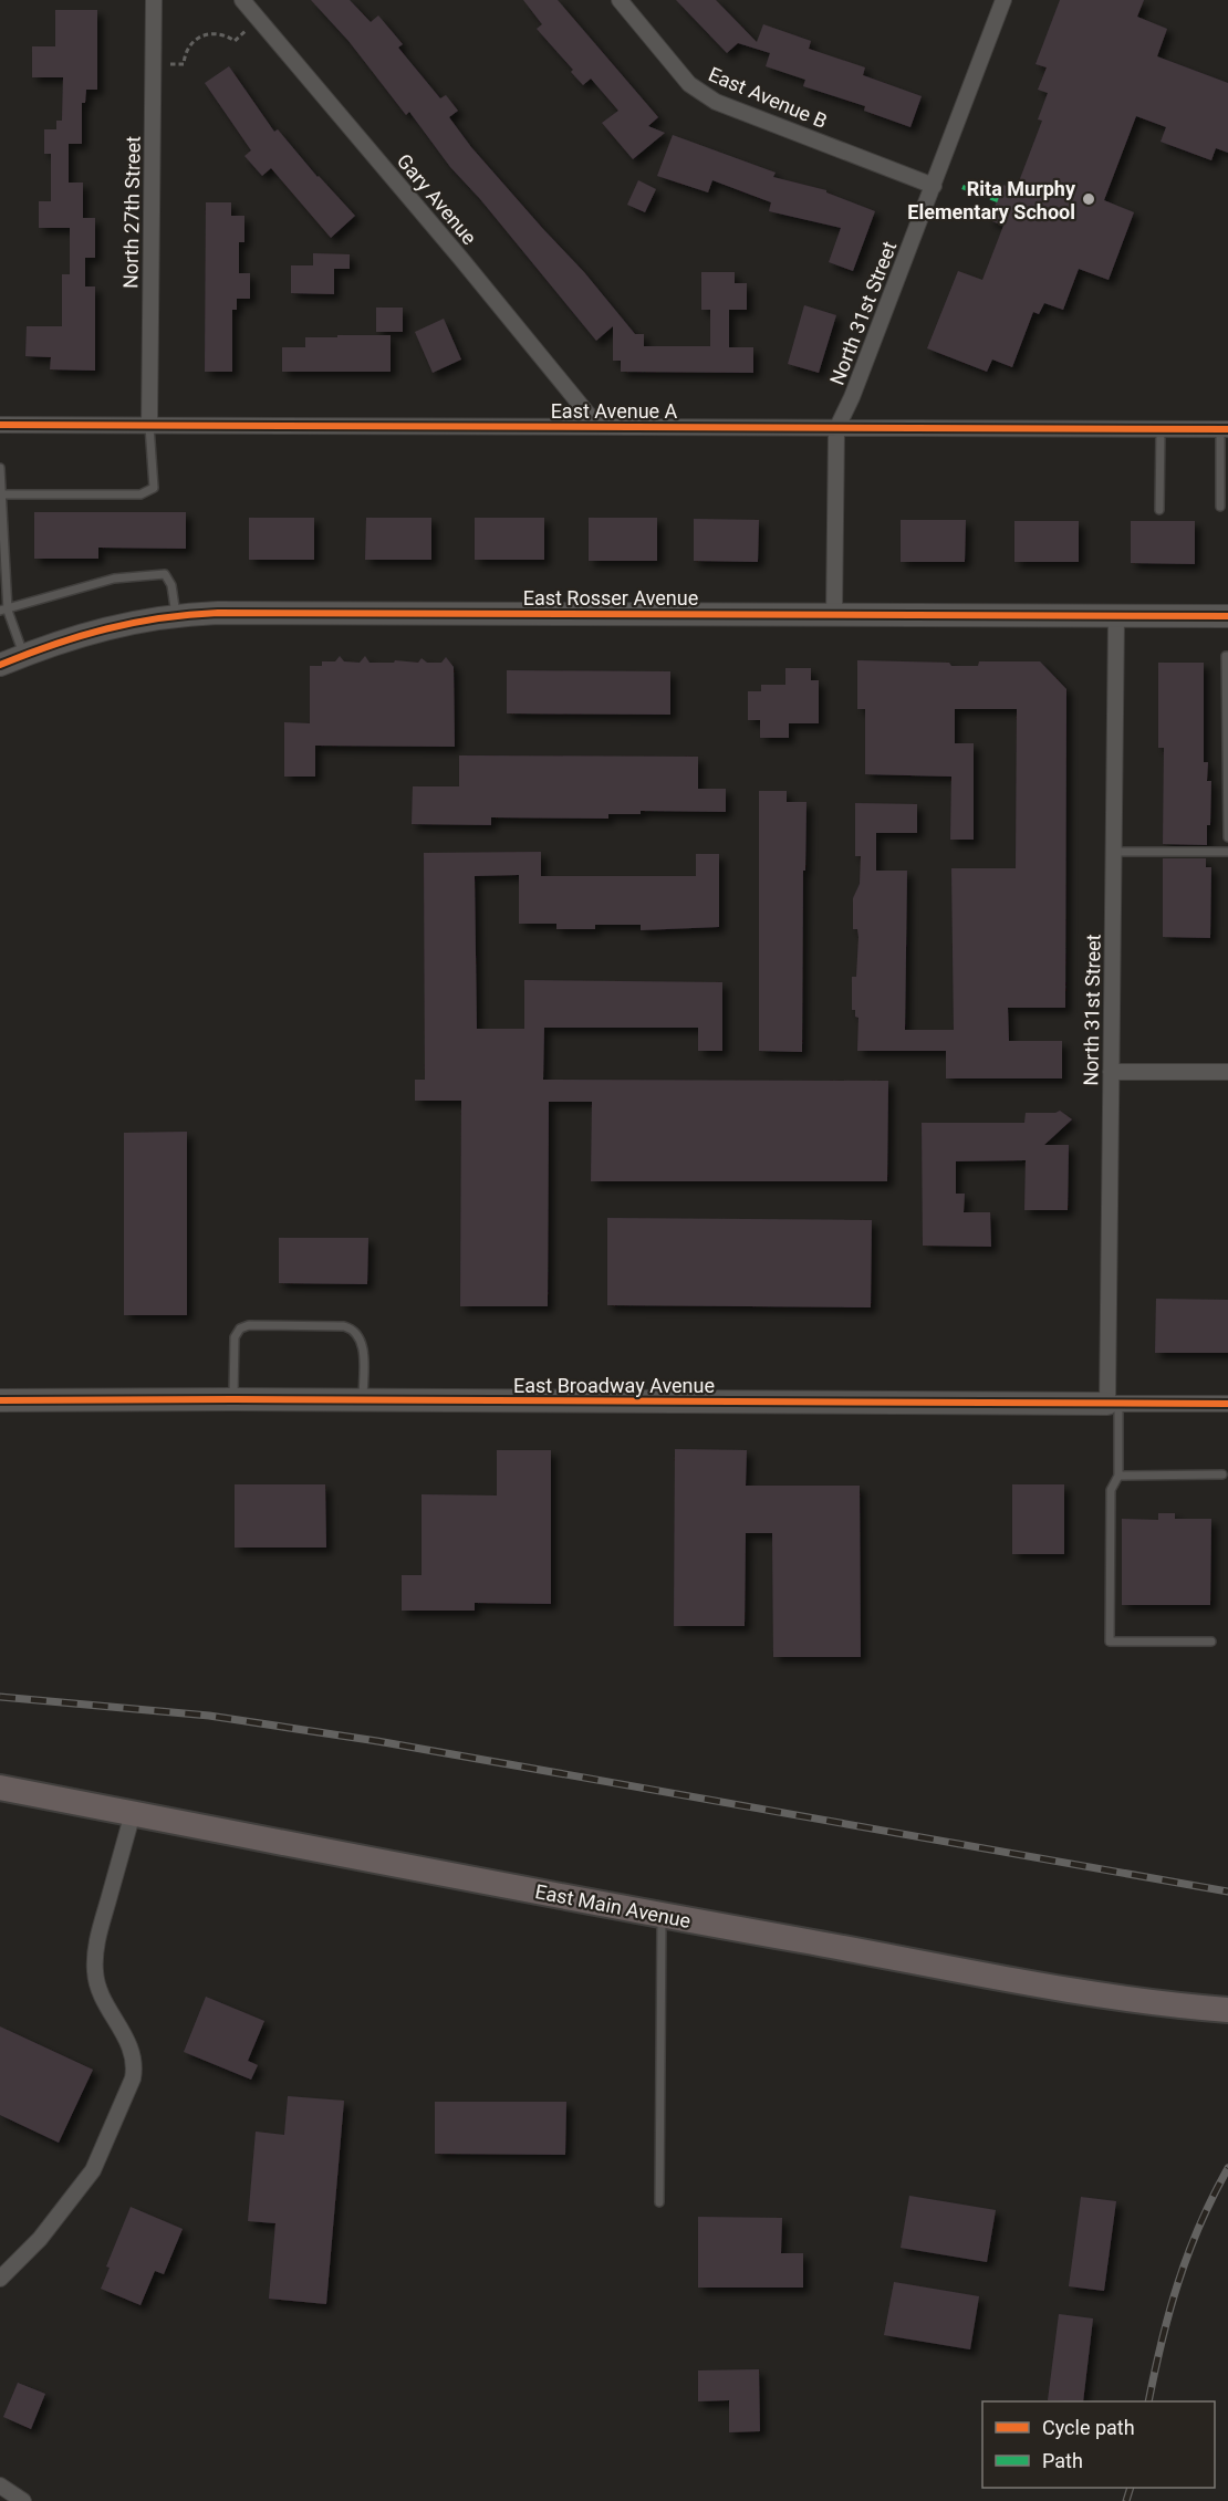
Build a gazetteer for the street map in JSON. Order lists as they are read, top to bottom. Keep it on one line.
{"streets":{"main road":["East Main Avenue"],"street":["East Avenue B","Gary Avenue","North 27th Street","North 31st Street","East Avenue A","East Rosser Avenue","East Broadway Avenue"]},"crossings":[["East Avenue B","North 31st Street"],["Gary Avenue","East Avenue A"],["North 27th Street","East Avenue A"],["North 31st Street","East Avenue A"],["North 31st Street","East Rosser Avenue"],["North 31st Street","East Broadway Avenue"]],"places":["Rita Murphy Elementary School"],"legend":["Cycle path","Path"]}
